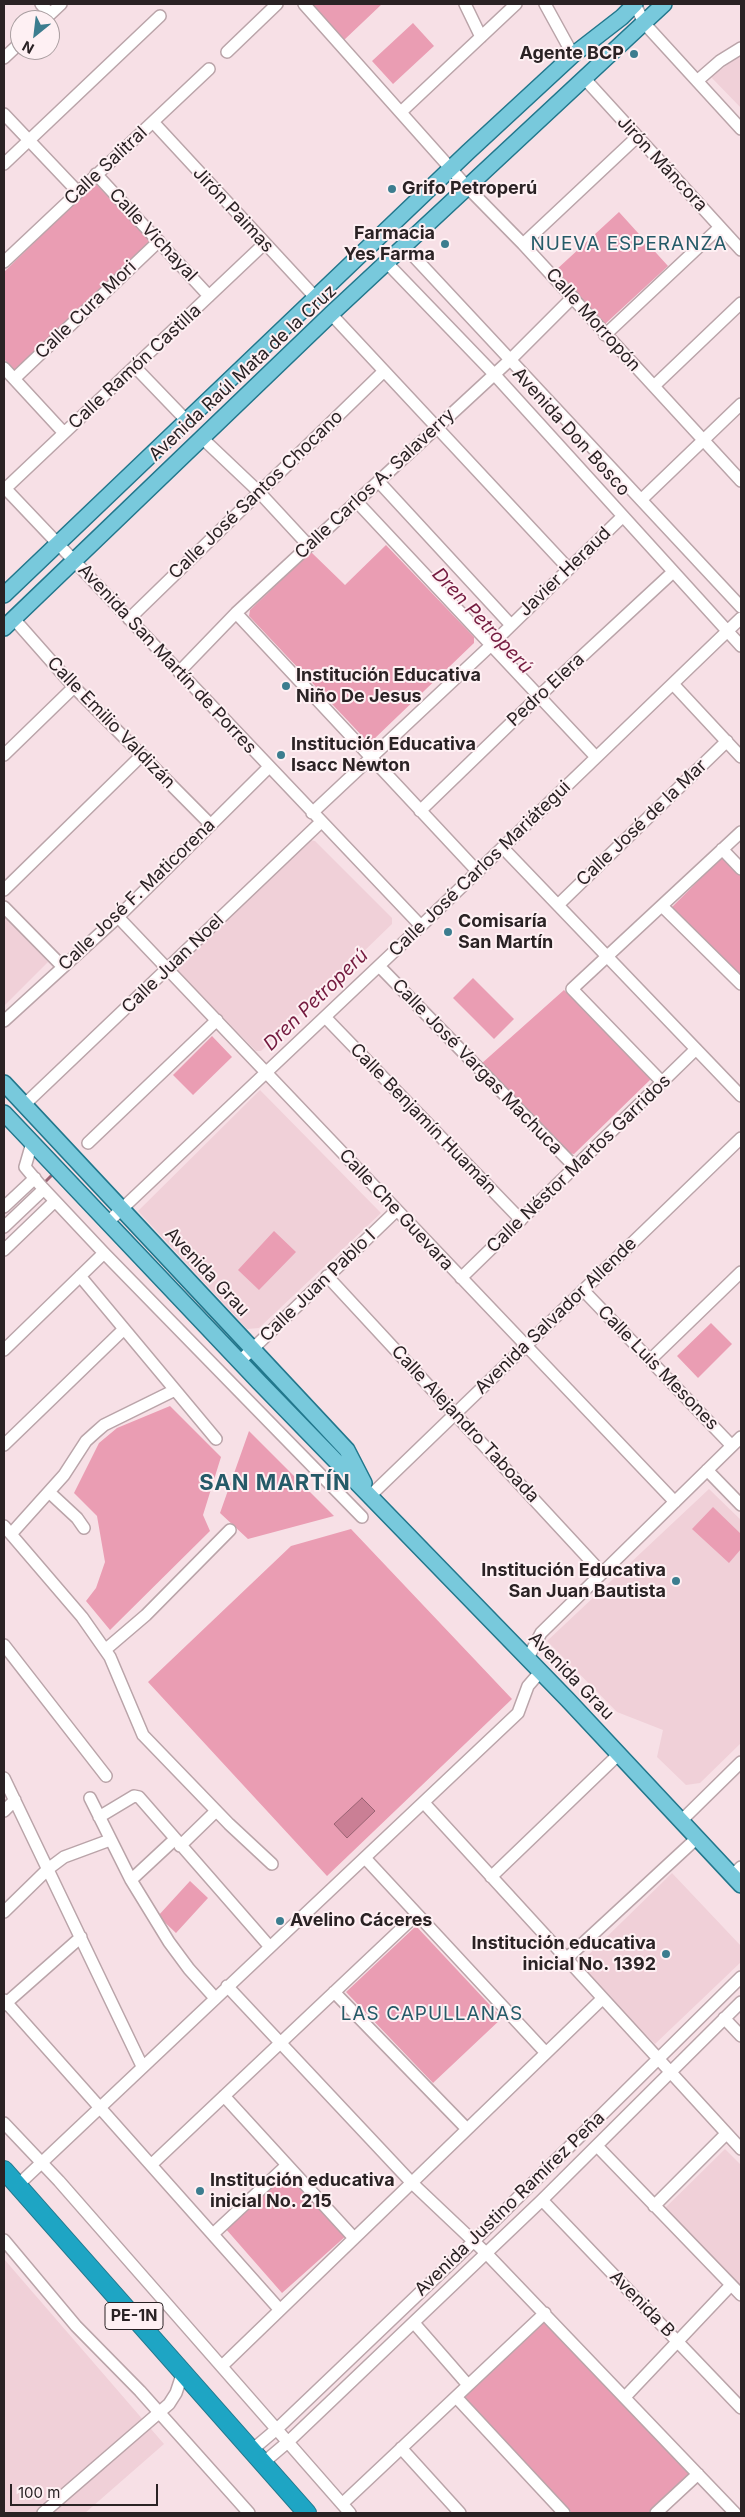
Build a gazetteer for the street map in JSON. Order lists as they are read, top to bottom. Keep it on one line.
{"streets":{"highway":["PE-1N"],"main road":["Avenida Raúl Mata de la Cruz","Avenida Don Bosco","Avenida Grau"],"street":["Jirón Máncora","Calle Salitral","Jirón Paimas","Calle Vichayal","Calle Cura Mori","Calle Morropón","Calle Ramón Castilla","Calle Carlos A. Salaverry","Calle José Santos Chocano","Javier Heraud","Avenida San Martín de Porres","Pedro Elera","Calle Emilio Valdizán","Calle José de la Mar","Calle José Carlos Mariátegui","Calle José F. Maticorena","Calle Juan Noel","Calle José Vargas Machuca","Calle Benjamín Huamán","Calle Néstor Martos Garridos","Calle Che Guevara","Calle Juan Pablo I","Avenida Salvador Allende","Calle Luis Mesones","Calle Alejandro Taboada","Avenida Justino Ramírez Peña","Avenida B"]},"crossings":[["Jirón Máncora","Avenida Raúl Mata de la Cruz"],["Calle Salitral","Jirón Paimas"],["Calle Salitral","Calle Vichayal"],["Jirón Paimas","Calle Ramón Castilla"],["Jirón Paimas","Avenida Raúl Mata de la Cruz"],["Calle Vichayal","Calle Cura Mori"],["Calle Vichayal","Calle Ramón Castilla"],["Calle Morropón","Avenida Raúl Mata de la Cruz"],["Calle Morropón","Calle Carlos A. Salaverry"],["Calle Ramón Castilla","Avenida San Martín de Porres"],["Avenida Raúl Mata de la Cruz","Avenida Don Bosco"],["Avenida Raúl Mata de la Cruz","Avenida San Martín de Porres"],["Avenida Raúl Mata de la Cruz","Calle Emilio Valdizán"],["Avenida Don Bosco","Calle Carlos A. Salaverry"],["Avenida Don Bosco","Javier Heraud"],["Avenida Don Bosco","Pedro Elera"],["Avenida Don Bosco","Calle José Carlos Mariátegui"],["Calle Carlos A. Salaverry","Avenida San Martín de Porres"],["Calle José Santos Chocano","Avenida San Martín de Porres"],["Javier Heraud","Avenida San Martín de Porres"],["Avenida San Martín de Porres","Calle José Carlos Mariátegui"],["Avenida San Martín de Porres","Calle José F. Maticorena"],["Avenida San Martín de Porres","Calle Juan Noel"],["Calle Emilio Valdizán","Calle José F. Maticorena"],["Calle José Carlos Mariátegui","Calle José Vargas Machuca"],["Calle José Carlos Mariátegui","Calle Benjamín Huamán"],["Calle José Carlos Mariátegui","Calle Che Guevara"],["Calle José Carlos Mariátegui","Avenida Grau"],["Calle José F. Maticorena","Calle Che Guevara"],["Calle Juan Noel","Calle Che Guevara"],["Calle Juan Noel","Avenida Grau"],["Calle José Vargas Machuca","Calle Néstor Martos Garridos"],["Calle Benjamín Huamán","Calle Néstor Martos Garridos"],["Calle Néstor Martos Garridos","Calle Che Guevara"],["Calle Che Guevara","Calle Juan Pablo I"],["Calle Che Guevara","Avenida Salvador Allende"],["Avenida Grau","Calle Juan Pablo I"],["Avenida Grau","Avenida Salvador Allende"],["Calle Juan Pablo I","Calle Alejandro Taboada"],["Avenida Salvador Allende","Calle Luis Mesones"],["Avenida Salvador Allende","Calle Alejandro Taboada"],["Avenida Justino Ramírez Peña","Avenida B"],["Avenida Justino Ramírez Peña","PE-1N"]],"districts":["NUEVA ESPERANZA","SAN MARTÍN","LAS CAPULLANAS"],"water":["Dren Petroperú"],"places":["Agente BCP","Grifo Petroperú","Farmacia Yes Farma","Institución Educativa Niño De Jesus","Institución Educativa Isacc Newton","Comisaría San Martín","Institución Educativa San Juan Bautista","Avelino Cáceres","Institución educativa inicial No. 1392","Institución educativa inicial No. 215"],"scale_bar":"100 m","north":"bottom left"}
